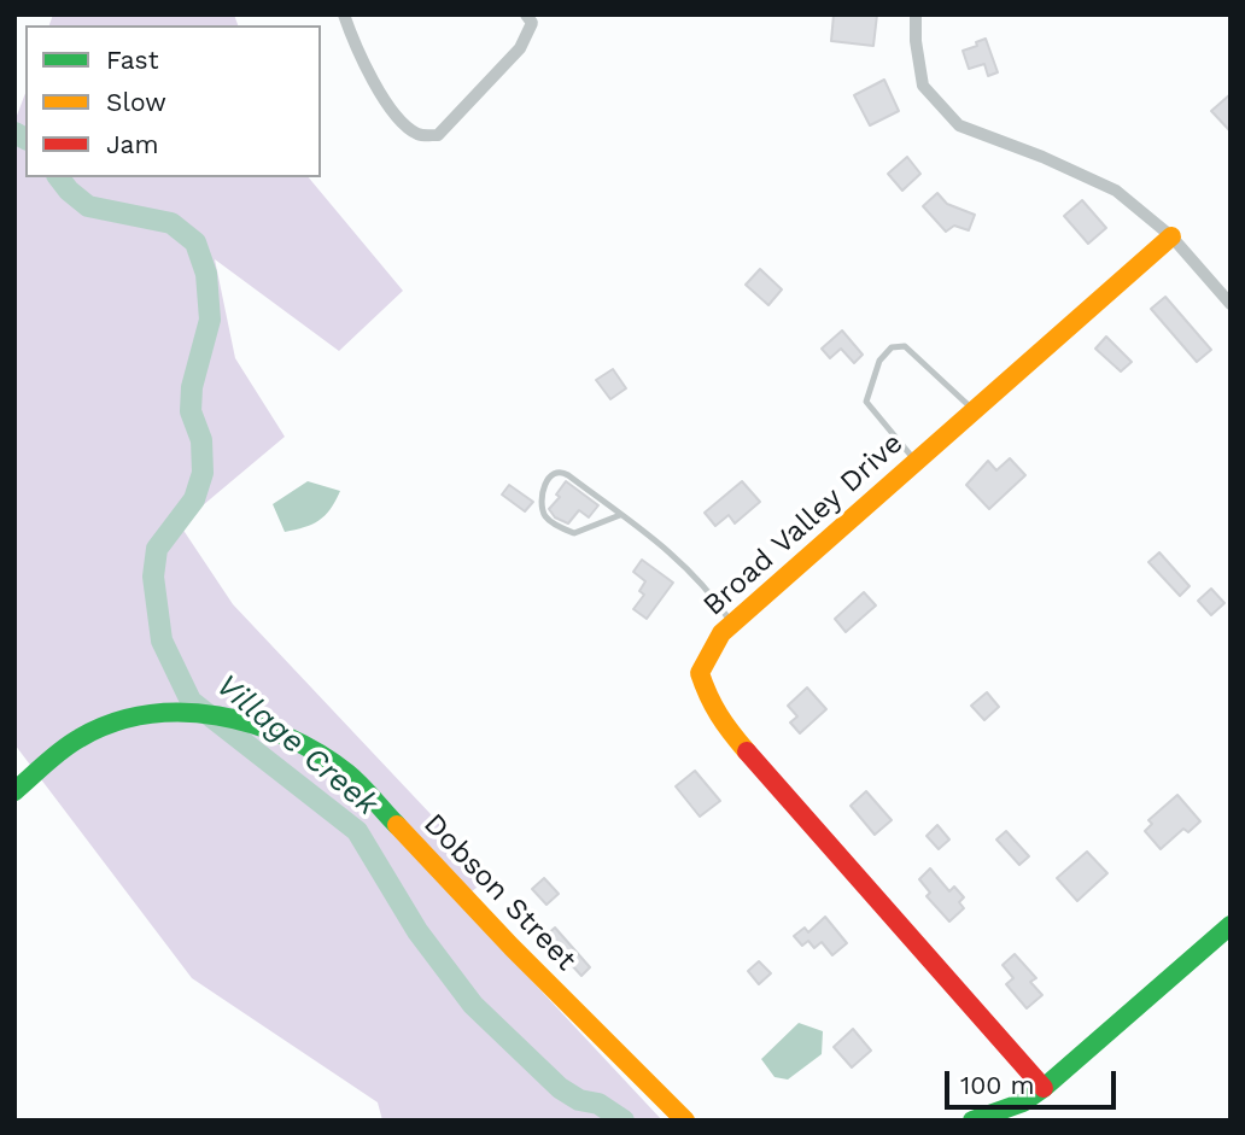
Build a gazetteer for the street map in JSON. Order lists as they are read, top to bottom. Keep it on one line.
{"streets":{"street":["Broad Valley Drive","Dobson Street"]},"water":["Village Creek"],"legend":["Fast","Slow","Jam"],"scale_bar":"100 m"}
